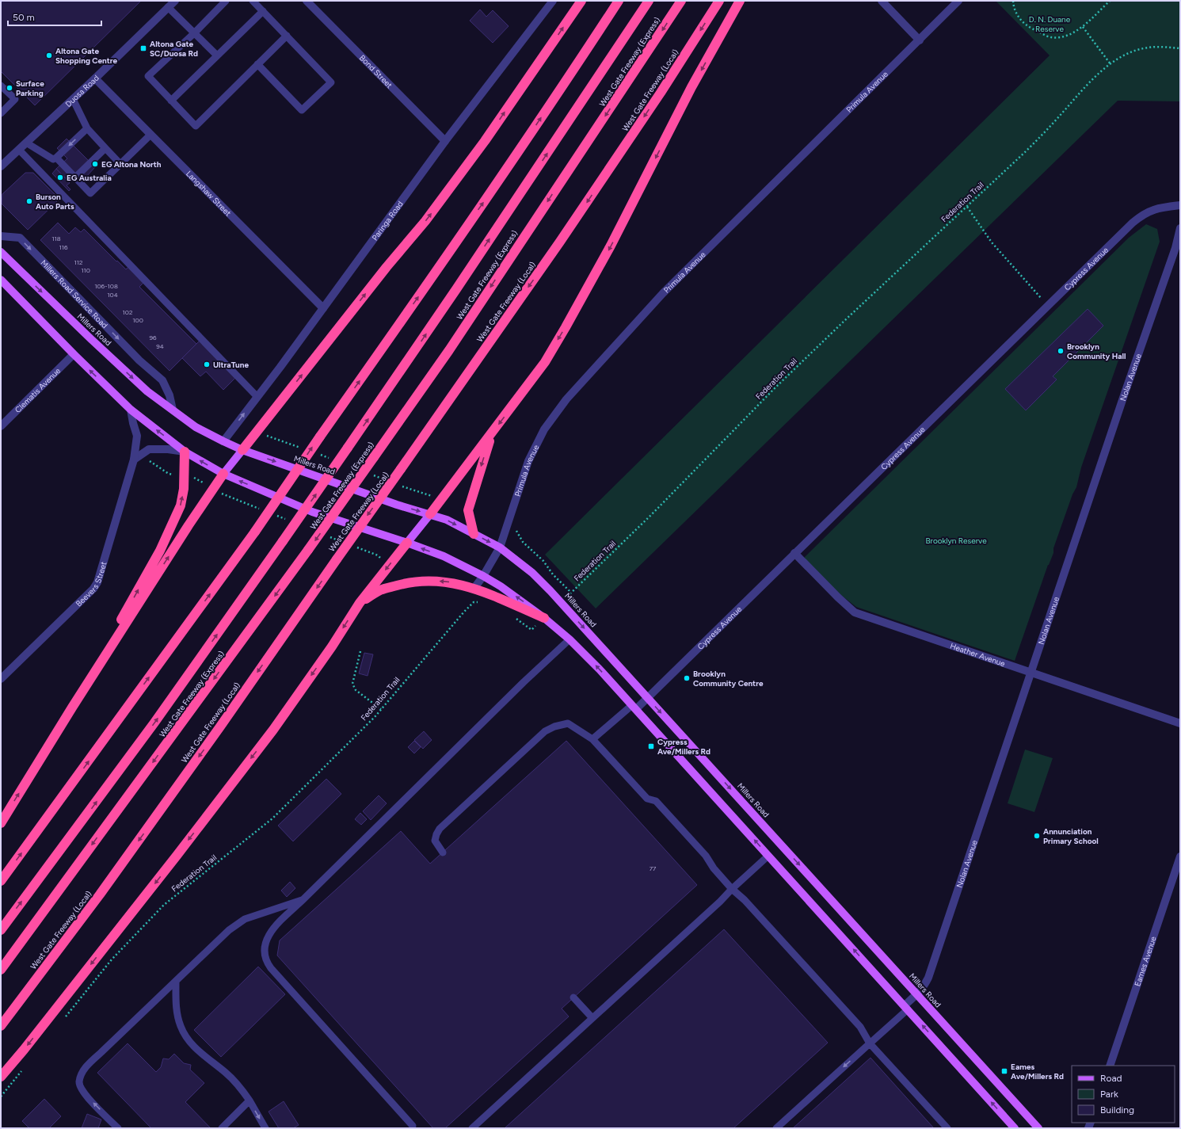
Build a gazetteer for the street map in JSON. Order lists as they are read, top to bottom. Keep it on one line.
{"streets":{"highway":["West Gate Freeway (Express)","West Gate Freeway (Local)"],"main road":["Millers Road"],"street":["Bond Street","Duosa Road","Primula Avenue","Langshaw Street","Paringa Road","Cypress Avenue","Millers Road Service Road","Nolan Avenue","Clematis Avenue","Beevers Street","Heather Avenue","Eames Avenue"],"path":["Federation Trail"]},"crossings":[["Bond Street","Paringa Road"],["Duosa Road","Langshaw Street"],["Primula Avenue","Millers Road"],["Langshaw Street","Paringa Road"],["Federation Trail","Millers Road"],["Paringa Road","Millers Road"],["Cypress Avenue","Millers Road"],["Cypress Avenue","Heather Avenue"],["Millers Road Service Road","Millers Road"],["Millers Road","Nolan Avenue"],["Nolan Avenue","Heather Avenue"]],"one_way":["Millers Road Service Road"],"parks":["D. N. Duane Reserve","Brooklyn Reserve"],"places":{"transit":["Altona Gate SC/Duosa Rd","Cypress Ave/Millers Rd","Eames Ave/Millers Rd"],"other":["Altona Gate Shopping Centre","Surface Parking","EG Altona North","EG Australia","Burson Auto Parts","Brooklyn Community Hall","UltraTune","Brooklyn Community Centre","Annunciation Primary School"]},"house_numbers":["118","116","112","110","106-108","104","102","100","96","94","77"],"legend":["Road","Park","Building"],"scale_bar":"50 m"}
